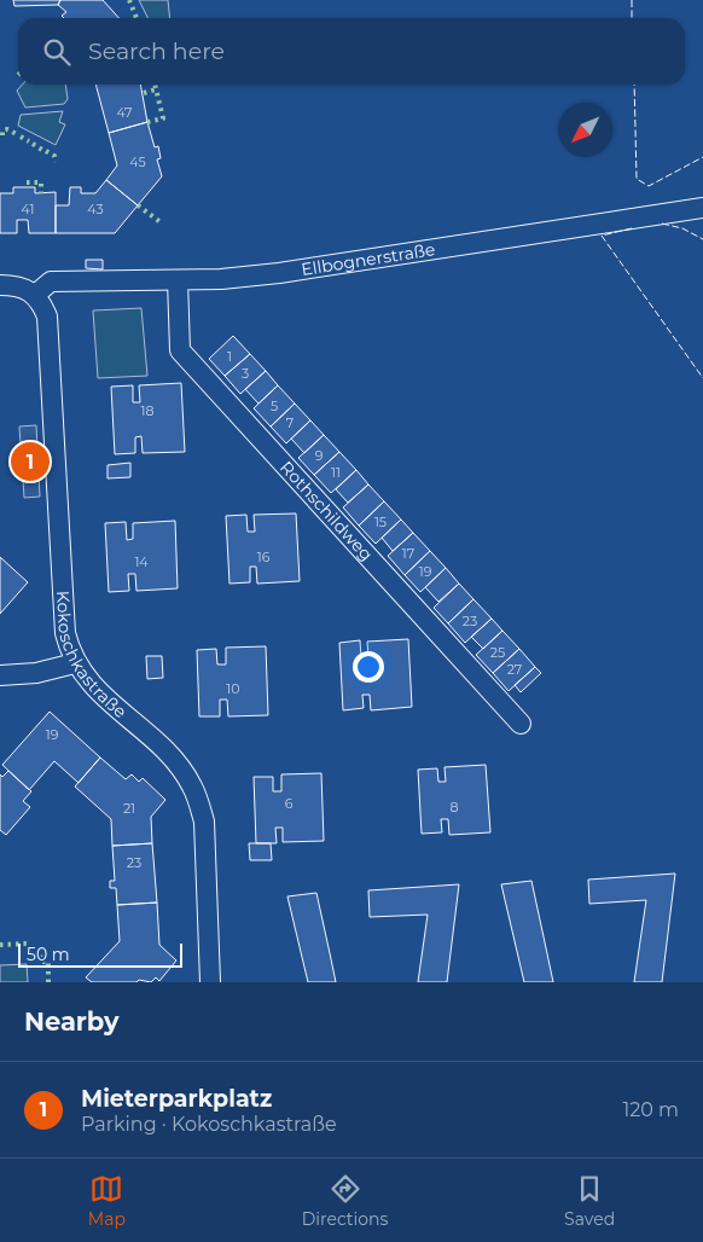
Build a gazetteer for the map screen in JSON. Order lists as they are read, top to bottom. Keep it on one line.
{"streets":{"street":["Ellbognerstraße","Rothschildweg","Kokoschkastraße"]},"crossings":[["Ellbognerstraße","Rothschildweg"],["Ellbognerstraße","Kokoschkastraße"]],"house_numbers":["47","45","41","43","1","3","5","18","7","9","11","15","17","16","14","19","23","25","27","10","19","6","8","21","23"],"scale_bar":"50 m","north":"bottom left","page":{"search":"Search here","pins":"1","scale":"50 m","heading":"Nearby","list":[{"mark":"1","name":"Mieterparkplatz","note":"Parking · Kokoschkastraße","value":"120 m"}],"nav":["Map","Directions","Saved"]}}
